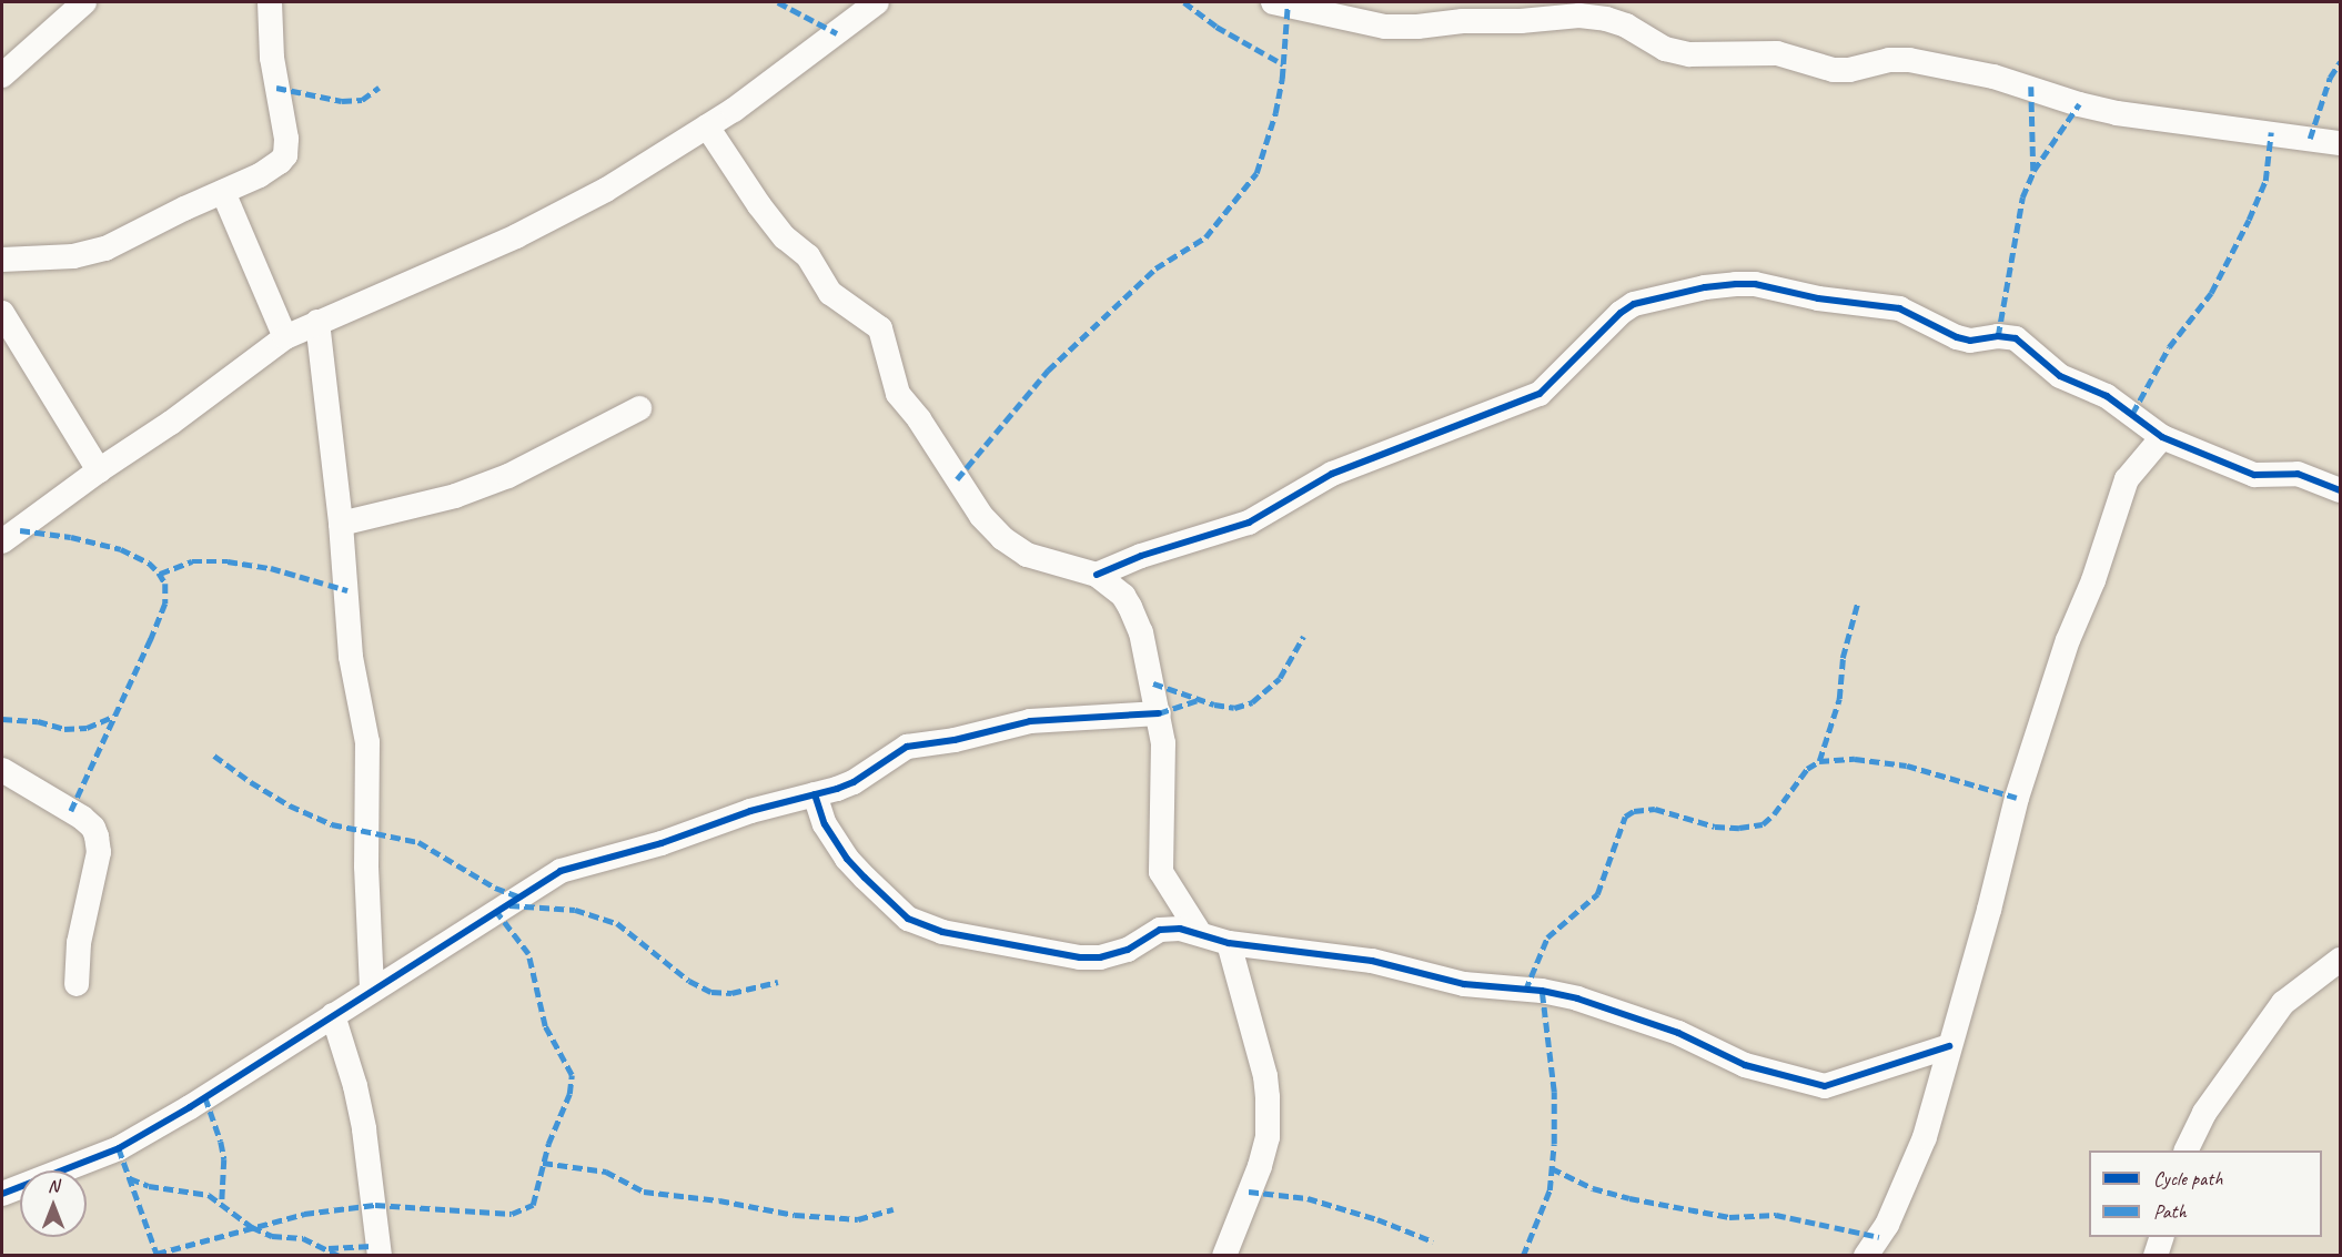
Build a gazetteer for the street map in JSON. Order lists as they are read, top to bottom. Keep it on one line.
{"legend":["Cycle path","Path"],"north":"top"}
